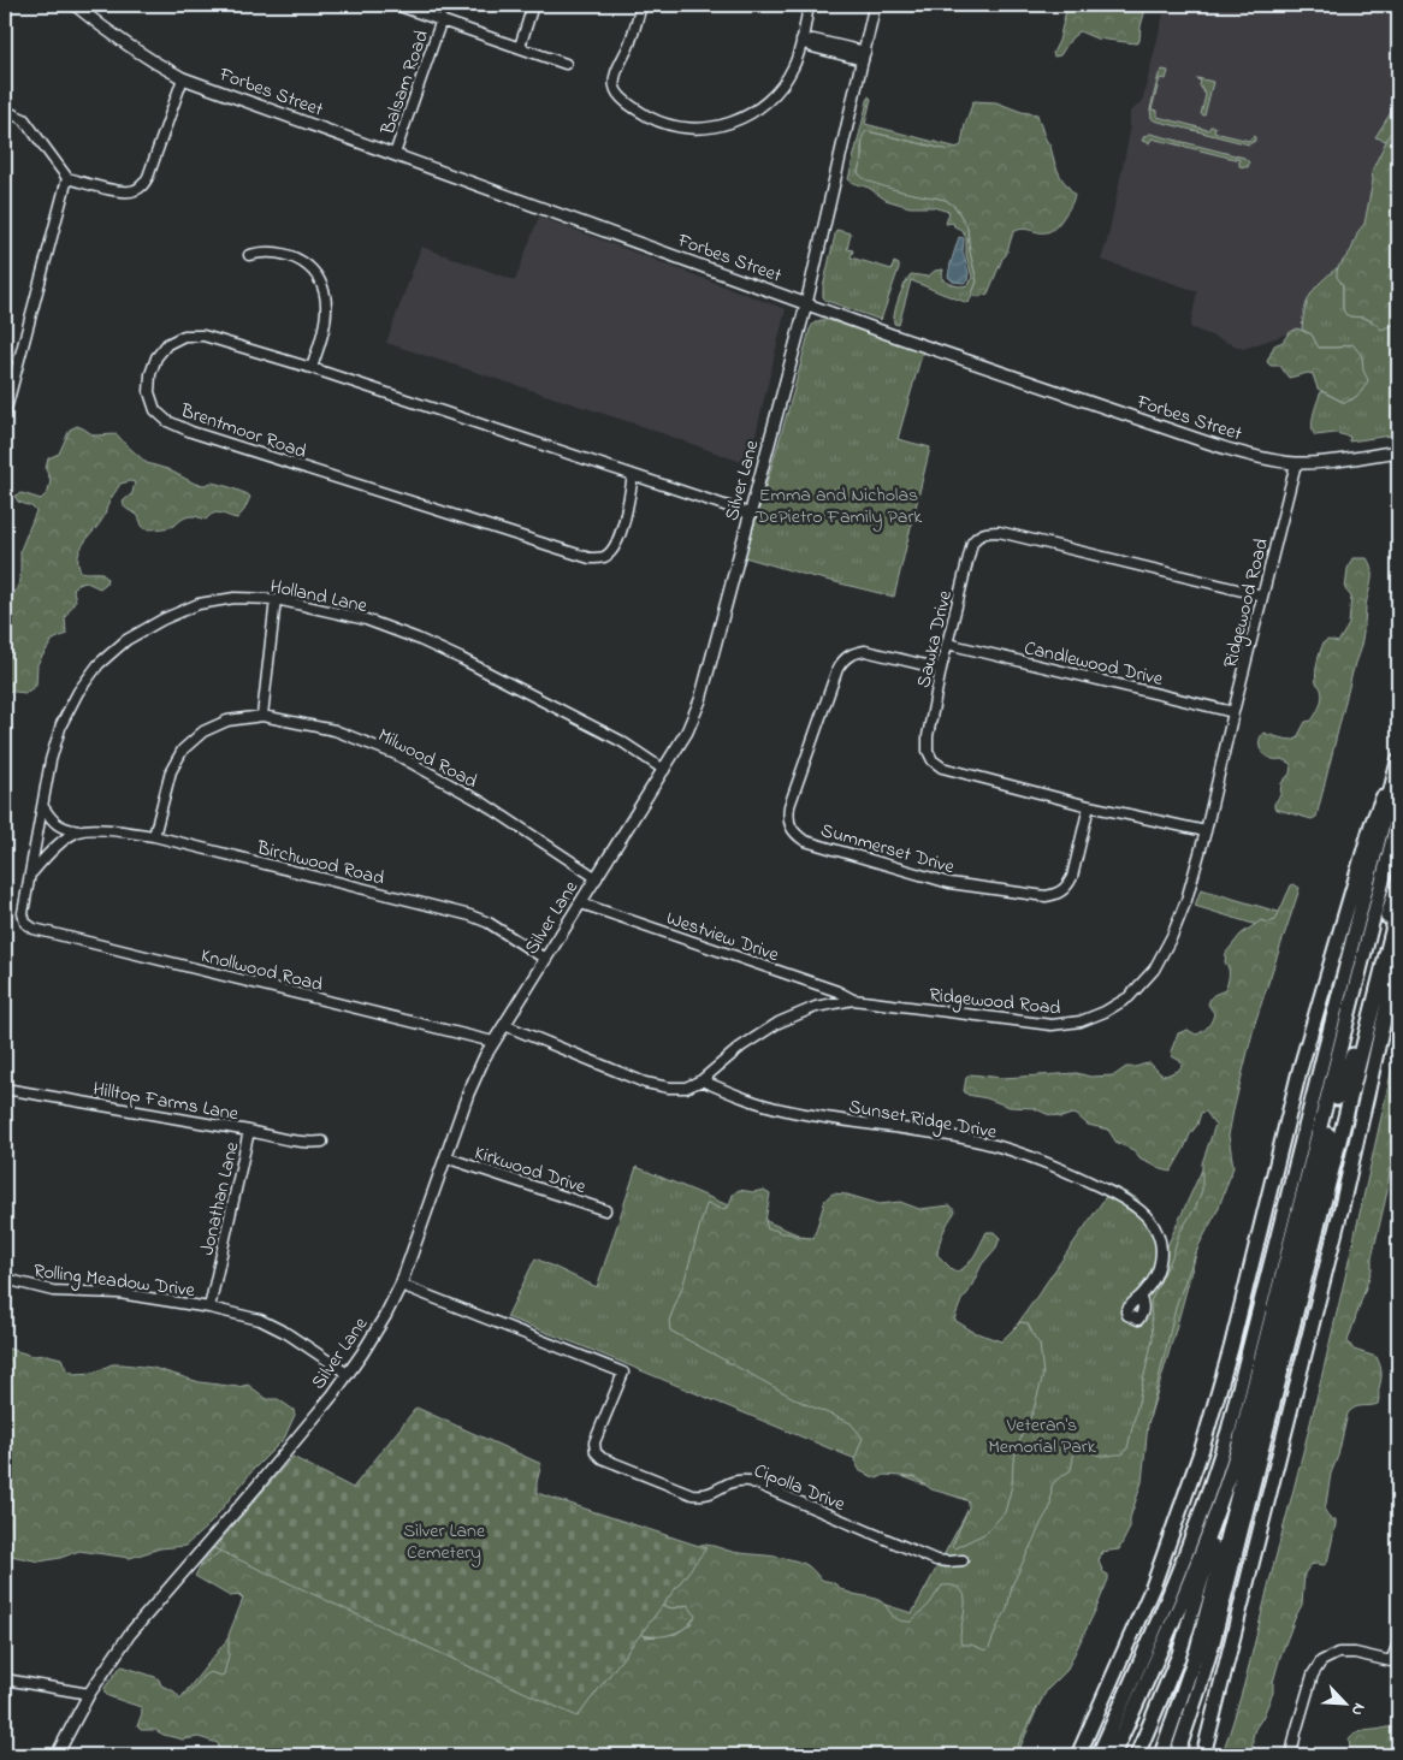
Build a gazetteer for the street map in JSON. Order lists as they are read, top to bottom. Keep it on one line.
{"streets":{"main road":["Forbes Street","Silver Lane"],"street":["Balsam Road","Brentmoor Road","Holland Lane","Ridgewood Road","Sawka Drive","Candlewood Drive","Milwood Road","Summerset Drive","Birchwood Road","Westview Drive","Knollwood Road","Hilltop Farms Lane","Sunset Ridge Drive","Kirkwood Drive","Jonathan Lane","Rolling Meadow Drive","Cipolla Drive"]},"crossings":[["Balsam Road","Forbes Street"],["Forbes Street","Silver Lane"],["Forbes Street","Ridgewood Road"],["Brentmoor Road","Silver Lane"],["Silver Lane","Holland Lane"],["Silver Lane","Ridgewood Road"],["Silver Lane","Milwood Road"],["Silver Lane","Birchwood Road"],["Silver Lane","Westview Drive"],["Silver Lane","Knollwood Road"],["Silver Lane","Kirkwood Drive"],["Silver Lane","Rolling Meadow Drive"],["Silver Lane","Cipolla Drive"],["Holland Lane","Birchwood Road"],["Holland Lane","Knollwood Road"],["Ridgewood Road","Sawka Drive"],["Ridgewood Road","Candlewood Drive"],["Ridgewood Road","Westview Drive"],["Ridgewood Road","Sunset Ridge Drive"],["Sawka Drive","Candlewood Drive"],["Sawka Drive","Summerset Drive"],["Milwood Road","Birchwood Road"],["Hilltop Farms Lane","Jonathan Lane"],["Jonathan Lane","Rolling Meadow Drive"]],"parks":["Emma and Nicholas DePietro Family Park","Veteran's Memorial Park","Silver Lane Cemetery"],"north":"bottom right"}
